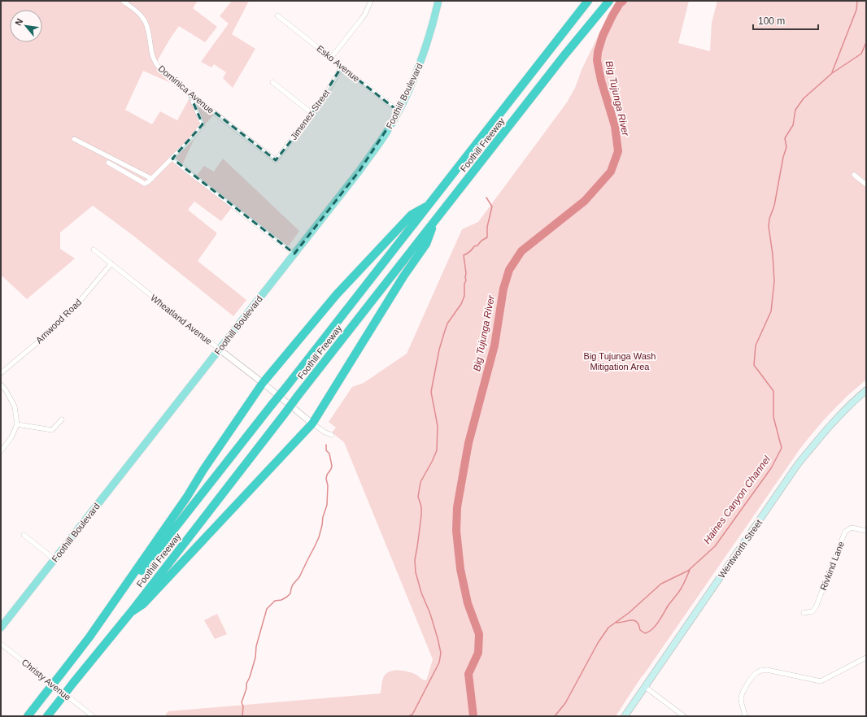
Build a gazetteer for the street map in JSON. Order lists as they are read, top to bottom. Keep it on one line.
{"streets":{"highway":["Foothill Freeway"],"main road":["Foothill Boulevard","Wentworth Street"],"street":["Esko Avenue","Dominica Avenue","Jimenez Street","Wheatland Avenue","Arnwood Road","Rivkind Lane","Christy Avenue"]},"crossings":[["Esko Avenue","Foothill Boulevard"],["Esko Avenue","Jimenez Street"],["Dominica Avenue","Jimenez Street"],["Foothill Boulevard","Wheatland Avenue"],["Wheatland Avenue","Arnwood Road"]],"water":["Big Tujunga River","Haines Canyon Channel"],"parks":["Big Tujunga Wash Mitigation Area"],"scale_bar":"100 m","north":"top left"}
